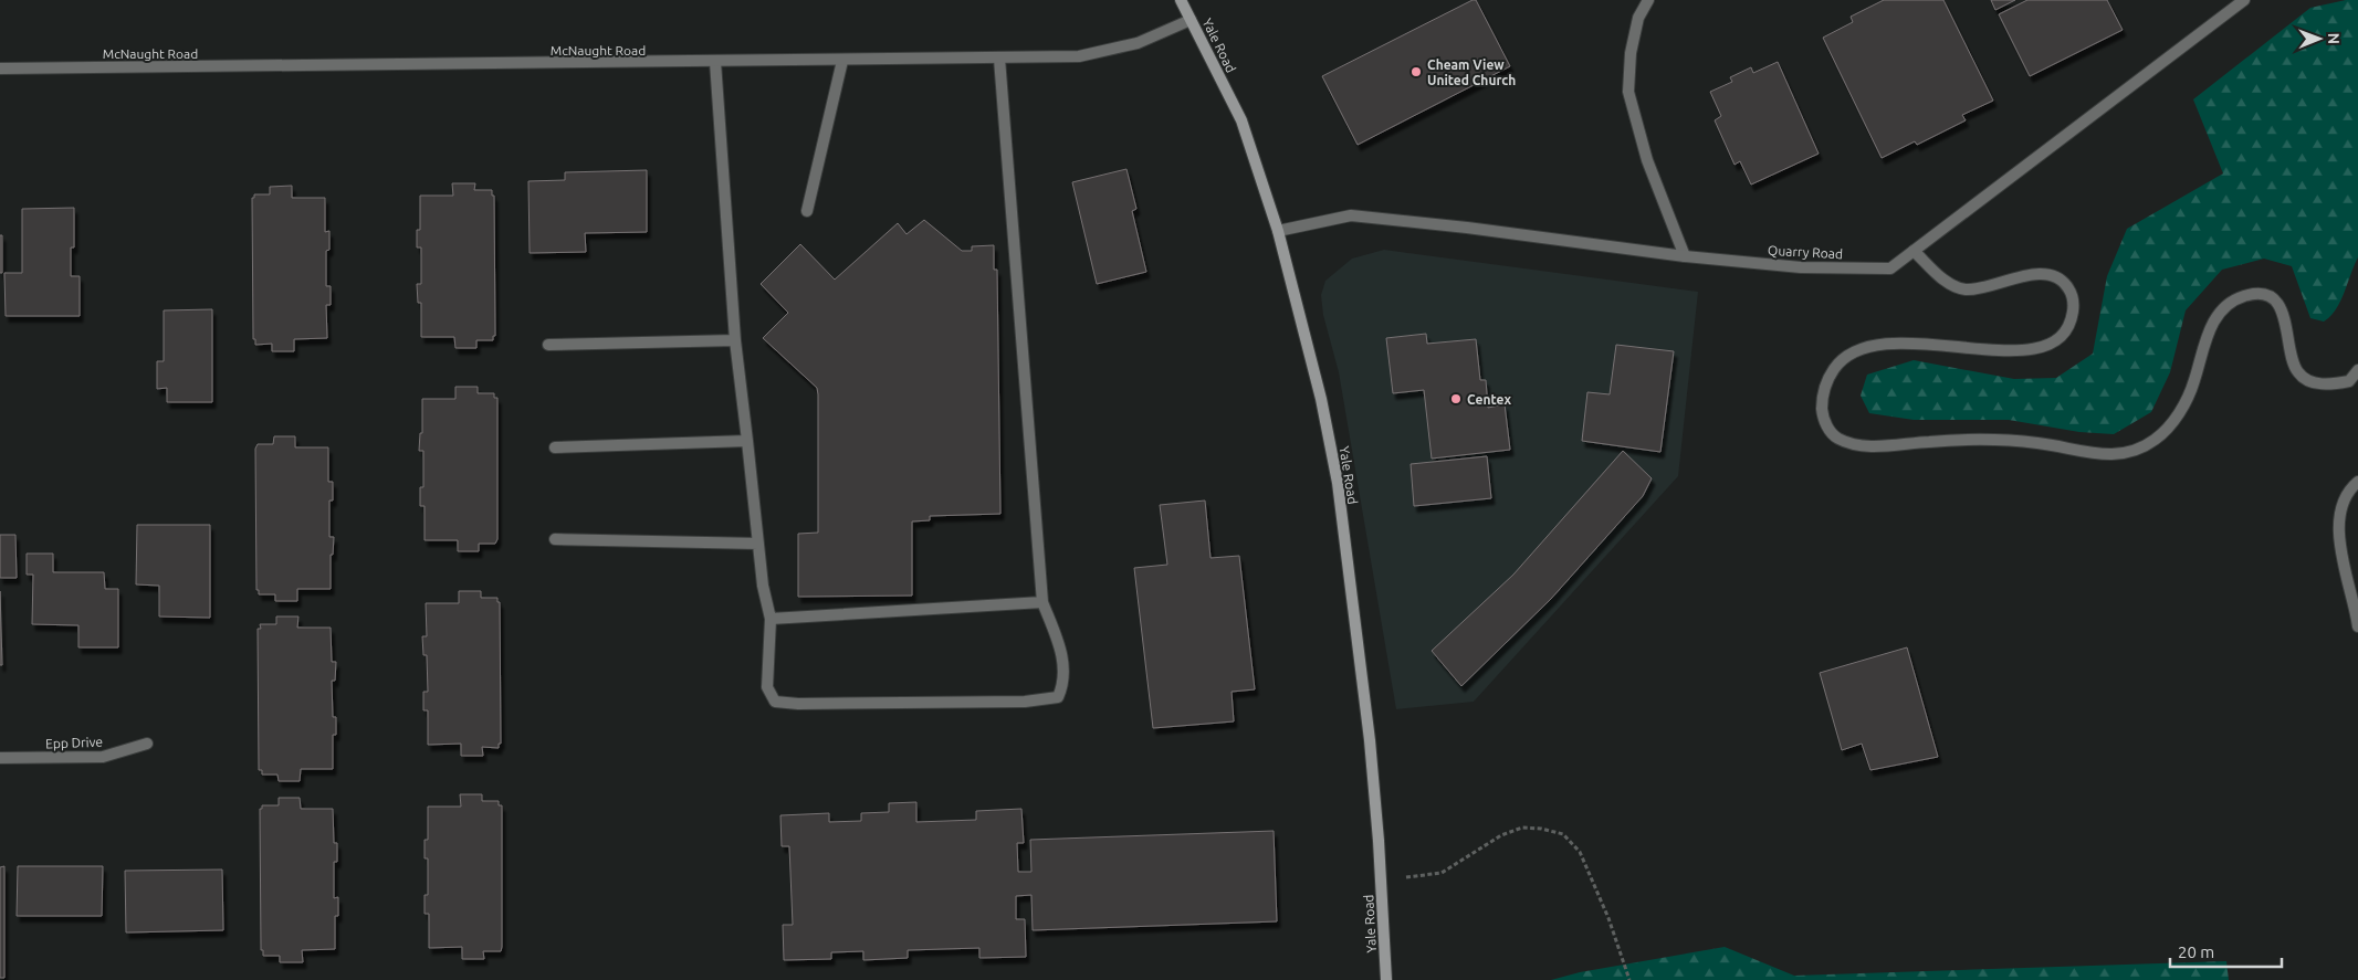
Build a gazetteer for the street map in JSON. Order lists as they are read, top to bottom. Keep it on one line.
{"streets":{"main road":["Yale Road"],"street":["McNaught Road","Quarry Road","Epp Drive"]},"crossings":[["Yale Road","McNaught Road"],["Yale Road","Quarry Road"]],"places":["Cheam View United Church","Centex"],"scale_bar":"20 m","north":"right"}
